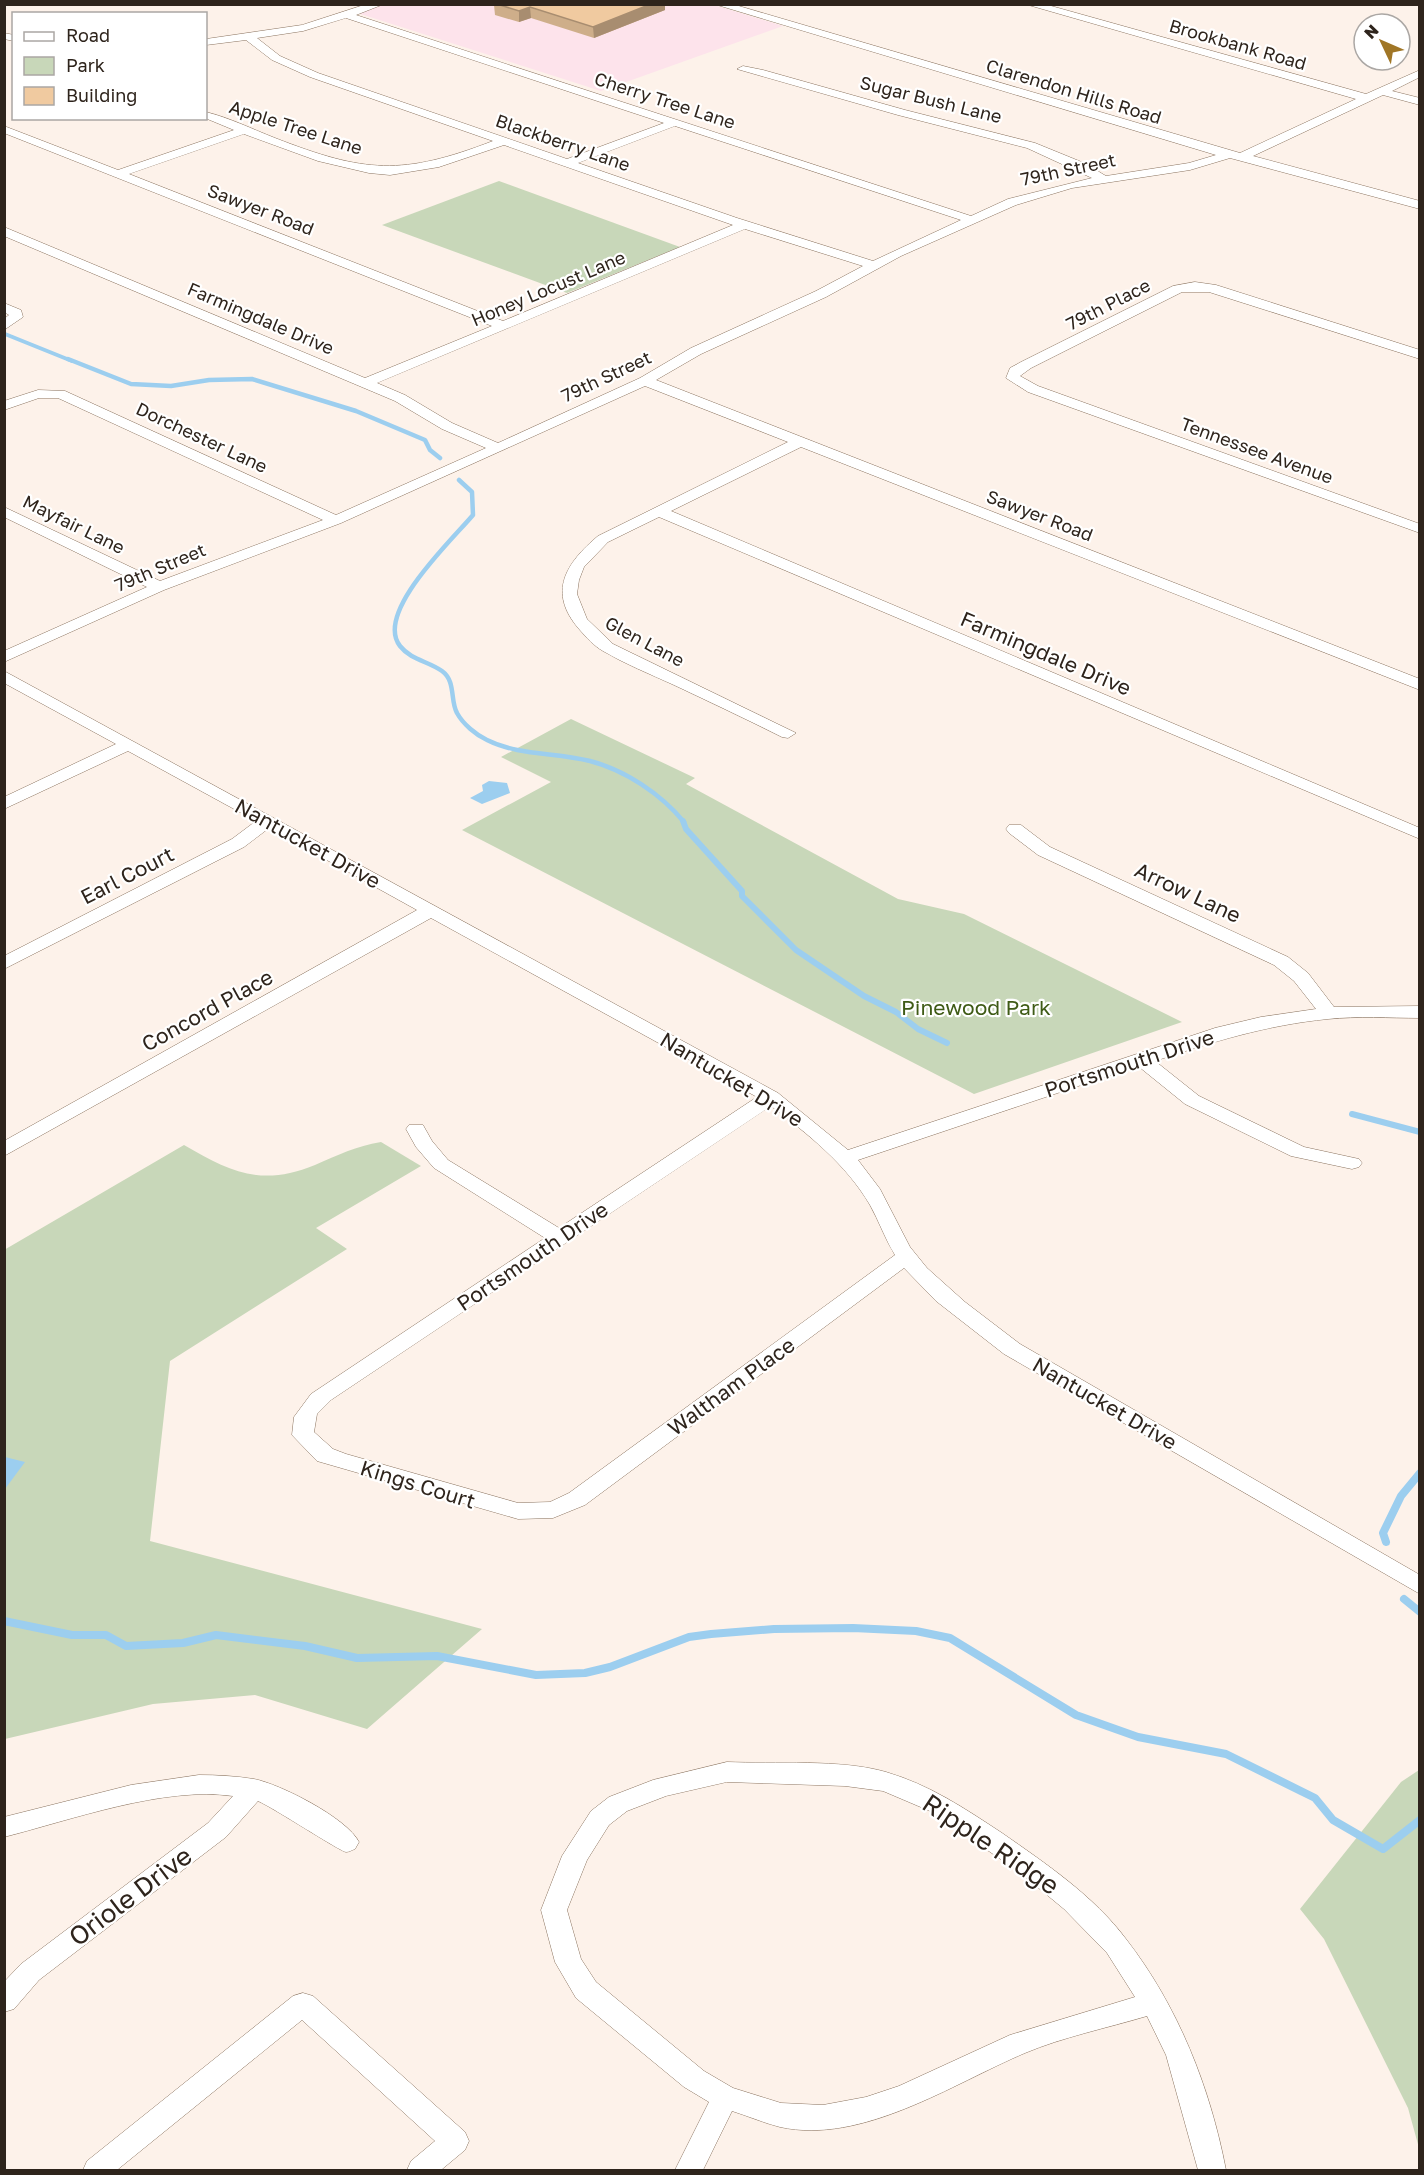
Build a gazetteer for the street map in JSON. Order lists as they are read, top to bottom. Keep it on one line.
{"streets":{"street":["Brookbank Road","Clarendon Hills Road","Sugar Bush Lane","Cherry Tree Lane","Apple Tree Lane","Blackberry Lane","79th Street","Sawyer Road","Honey Locust Lane","79th Place","Farmingdale Drive","Dorchester Lane","Tennessee Avenue","Mayfair Lane","Glen Lane","Nantucket Drive","Earl Court","Arrow Lane","Concord Place","Portsmouth Drive","Waltham Place","Kings Court","Ripple Ridge","Oriole Drive"]},"crossings":[["Brookbank Road","79th Street"],["Clarendon Hills Road","79th Street"],["Sugar Bush Lane","79th Street"],["Cherry Tree Lane","79th Street"],["Apple Tree Lane","Blackberry Lane"],["Blackberry Lane","79th Street"],["Blackberry Lane","Honey Locust Lane"],["79th Street","Sawyer Road"],["79th Street","Farmingdale Drive"],["79th Street","Dorchester Lane"],["79th Street","Mayfair Lane"],["Sawyer Road","Honey Locust Lane"],["Sawyer Road","Glen Lane"],["Honey Locust Lane","Farmingdale Drive"],["79th Place","Tennessee Avenue"],["Farmingdale Drive","Glen Lane"],["Nantucket Drive","Earl Court"],["Nantucket Drive","Concord Place"],["Nantucket Drive","Portsmouth Drive"],["Nantucket Drive","Waltham Place"],["Arrow Lane","Portsmouth Drive"],["Portsmouth Drive","Kings Court"],["Waltham Place","Kings Court"]],"parks":["Pinewood Park"],"legend":["Road","Park","Building"],"north":"top left"}
